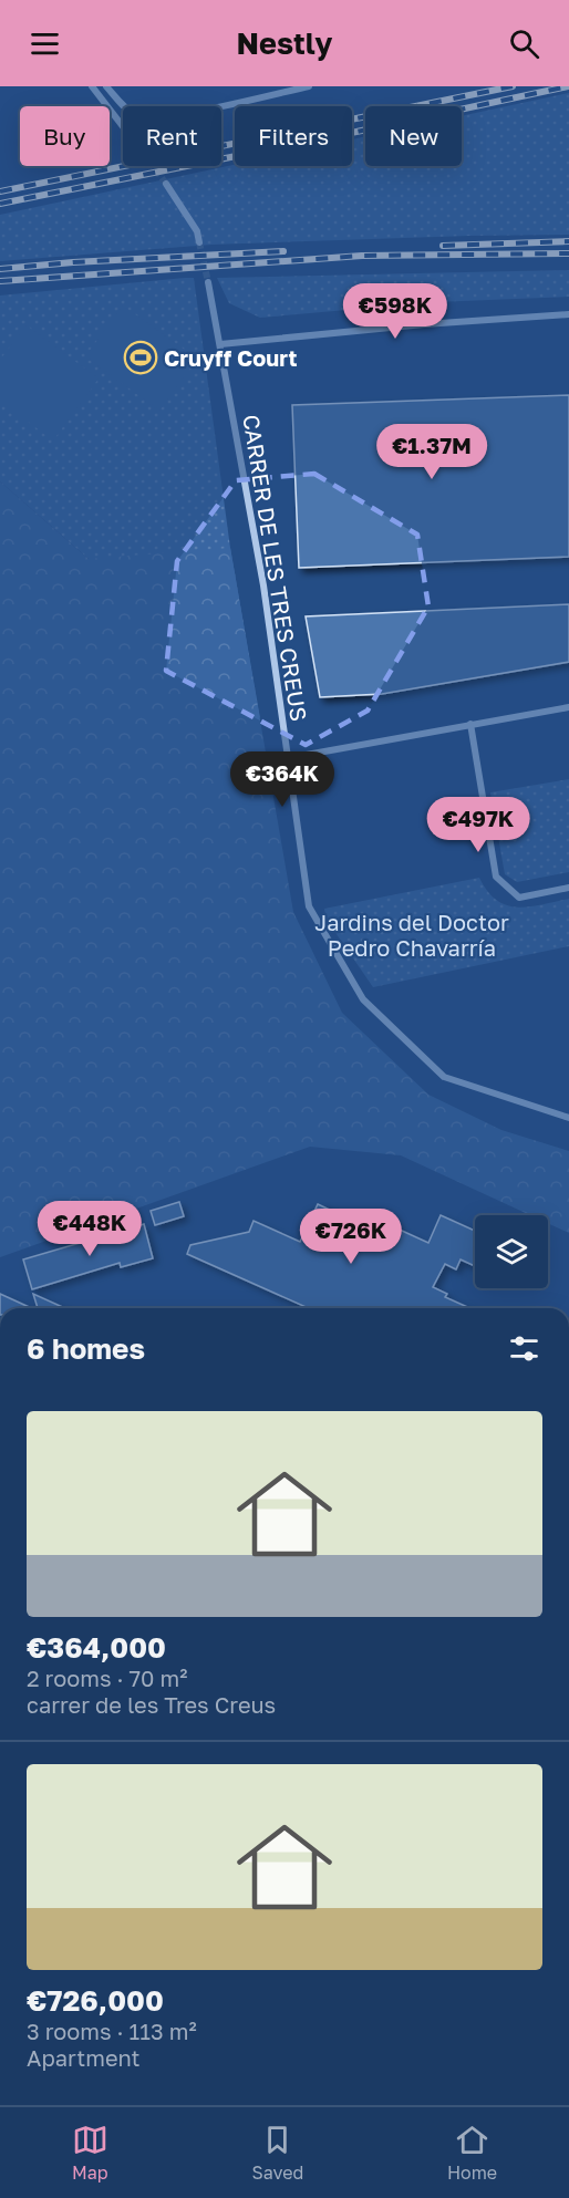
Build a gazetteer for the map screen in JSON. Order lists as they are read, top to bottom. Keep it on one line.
{"streets":{"street":["CARRER DE LES TRES CREUS"]},"parks":["Jardins del Doctor Pedro Chavarría"],"places":{"sports":["Cruyff Court"]},"page":{"header":"Nestly","chip":["Buy","Rent","Filters","New"],"price":["€598K","€1.37M","€364K","€497K","€448K","€726K"],"heading":"6 homes","list":[{"name":"€364,000","note":"2 rooms · 70 m² · carrer de les Tres Creus"},{"name":"€726,000","note":"3 rooms · 113 m² · Apartment"}],"tabs":["Map","Saved","Home"]}}
